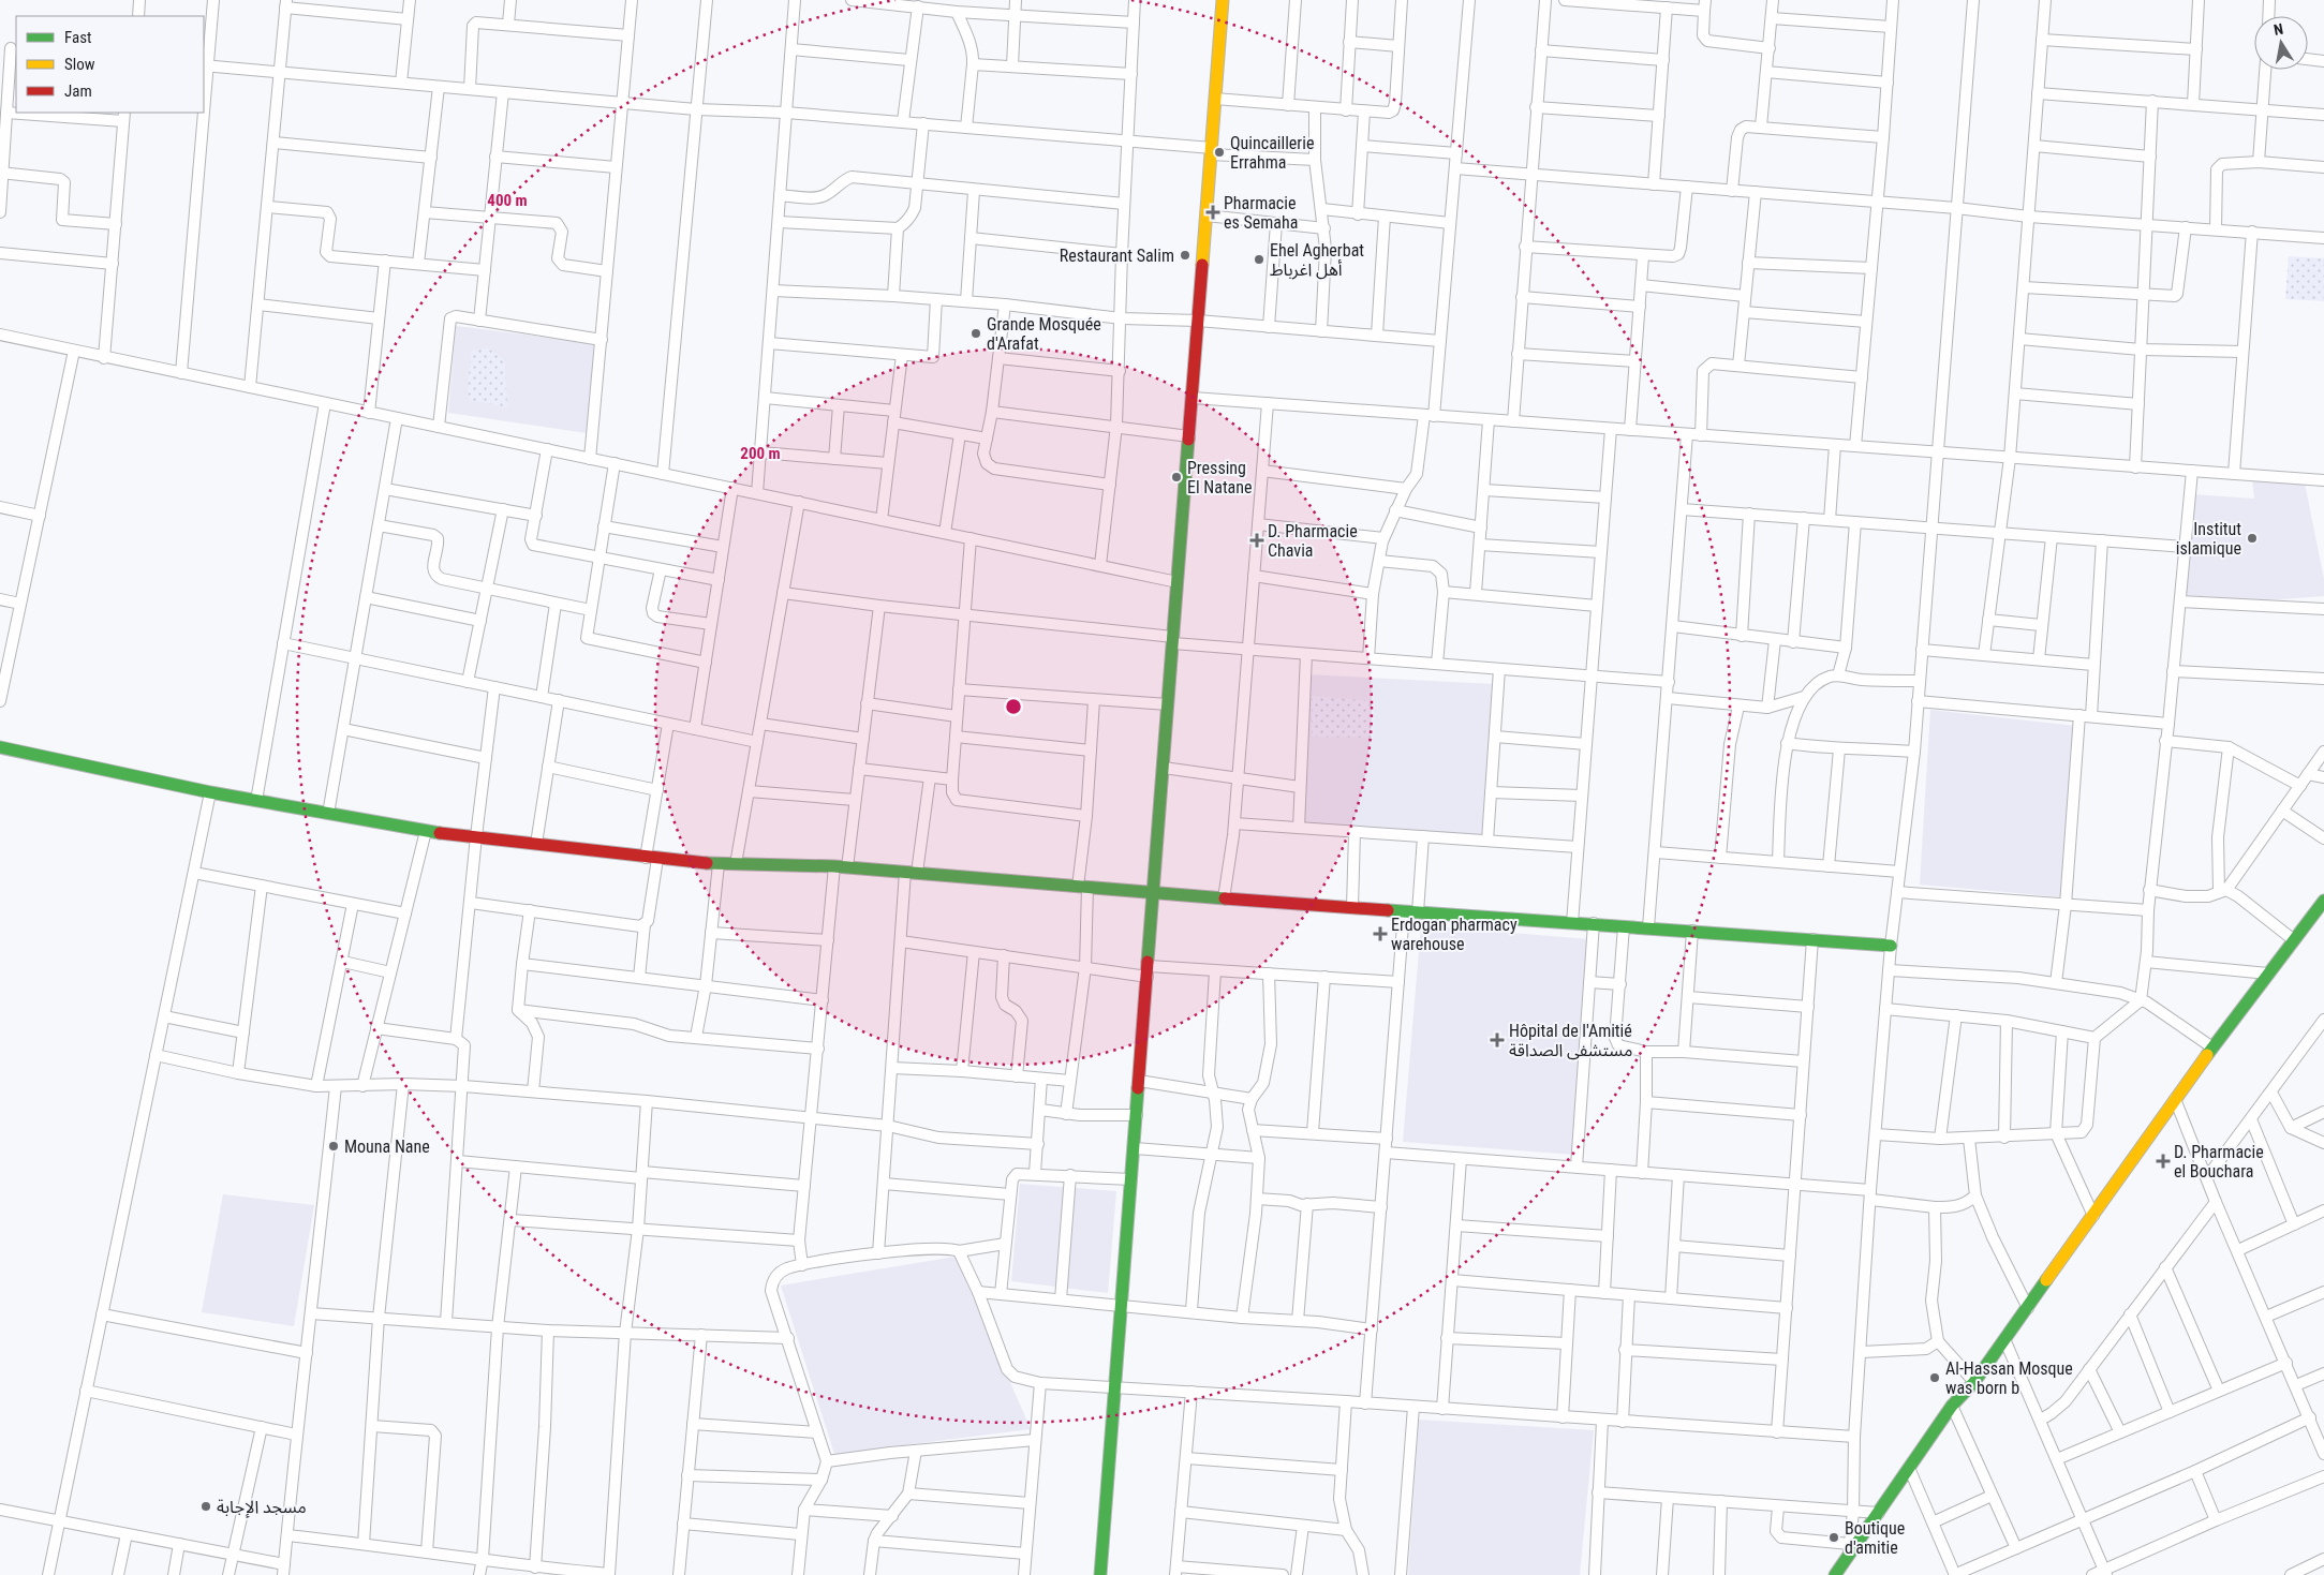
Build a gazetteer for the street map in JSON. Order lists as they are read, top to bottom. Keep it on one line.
{"places":{"other":["Quincaillerie Errahma","Restaurant Salim","Ehel Agherbat أهل اغرباط","Grande Mosquée d'Arafat","Pressing El Natane","Institut islamique","Mouna Nane","Al-Hassan Mosque was born b","مسجد الإجابة","Boutique d'amitie"],"health":["Pharmacie es Semaha","D. Pharmacie Chavia","Erdogan pharmacy warehouse","Hôpital de l'Amitié مستشفى الصداقة","D. Pharmacie el Bouchara"]},"legend":["Fast","Slow","Jam"],"north":"top","rings":["400 m","200 m"]}
